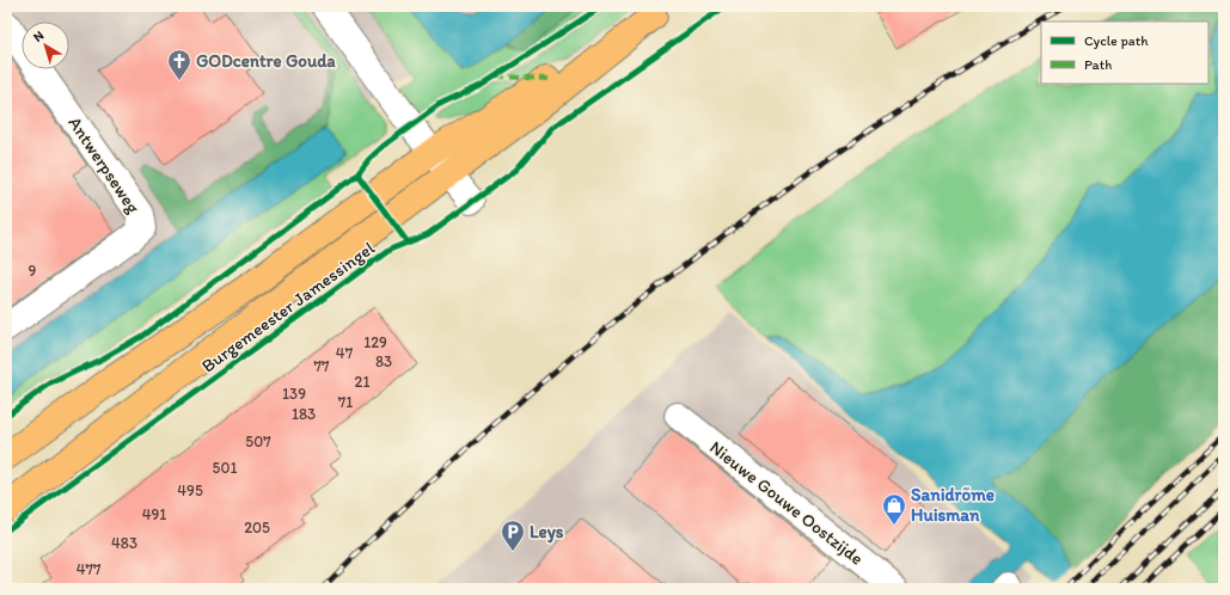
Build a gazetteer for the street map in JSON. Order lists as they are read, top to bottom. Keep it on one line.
{"streets":{"main road":["Burgemeester Jamessingel"],"street":["Antwerpseweg","Nieuwe Gouwe Oostzijde"]},"places":{"church":["GODcentre Gouda"],"shop":["Sanidrõme Huisman"],"parking":["Leys"]},"house_numbers":["9","129","47","83","77","21","139","71","183","507","501","495","491","205","483","477"],"legend":["Cycle path","Path"],"north":"top left"}
